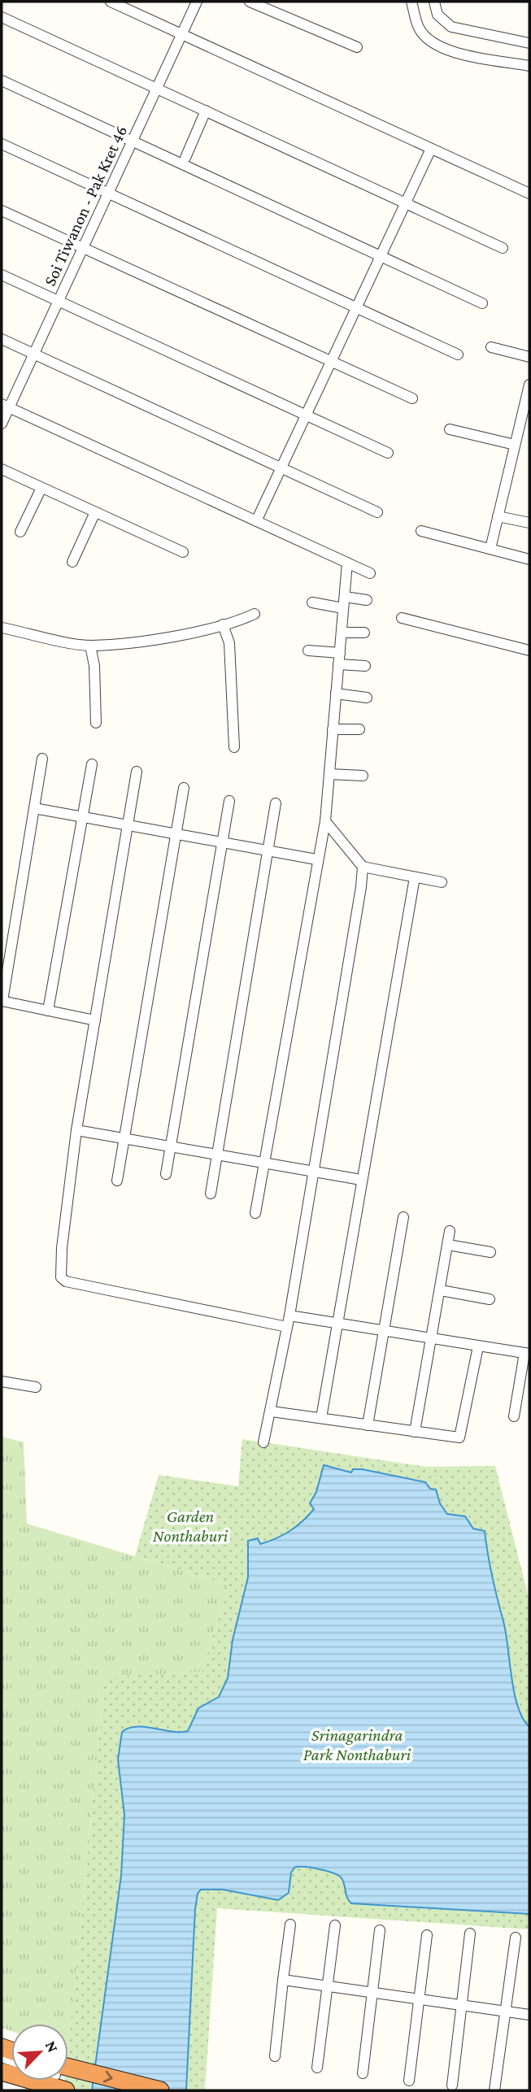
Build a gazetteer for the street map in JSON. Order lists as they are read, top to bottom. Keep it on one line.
{"streets":{"street":["Soi Tiwanon - Pak Kret 46"]},"parks":["Garden Nonthaburi","Srinagarindra Park Nonthaburi"],"north":"top right"}
